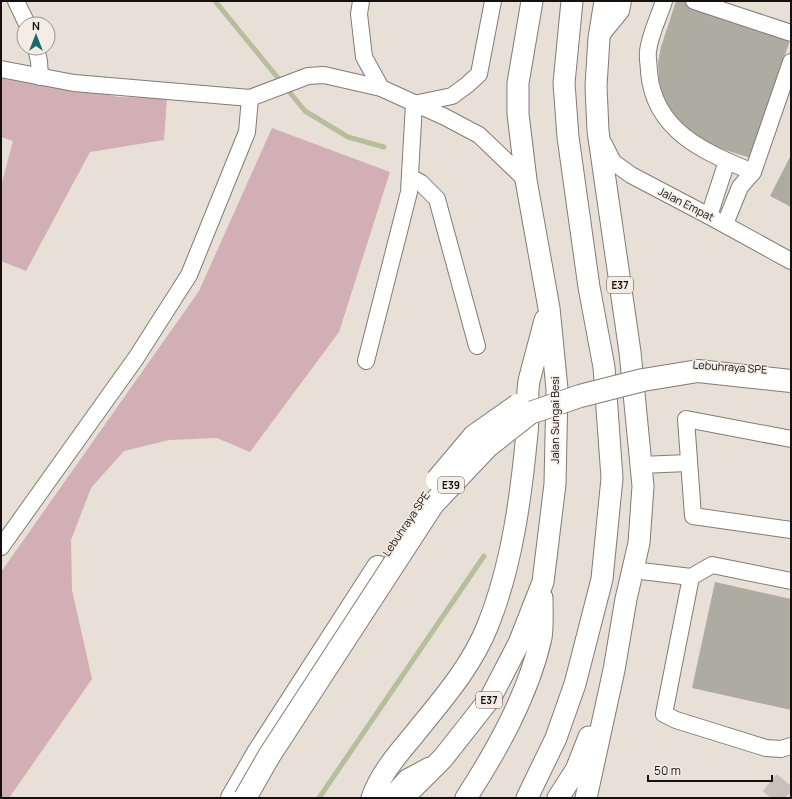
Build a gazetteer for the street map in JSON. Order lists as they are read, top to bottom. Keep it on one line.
{"streets":{"highway":["Lebuhraya SPE","E39"],"main road":["E37","Jalan Sungai Besi"],"street":["Jalan Empat"]},"crossings":[["Jalan Empat","E37"]],"scale_bar":"50 m","north":"top"}
